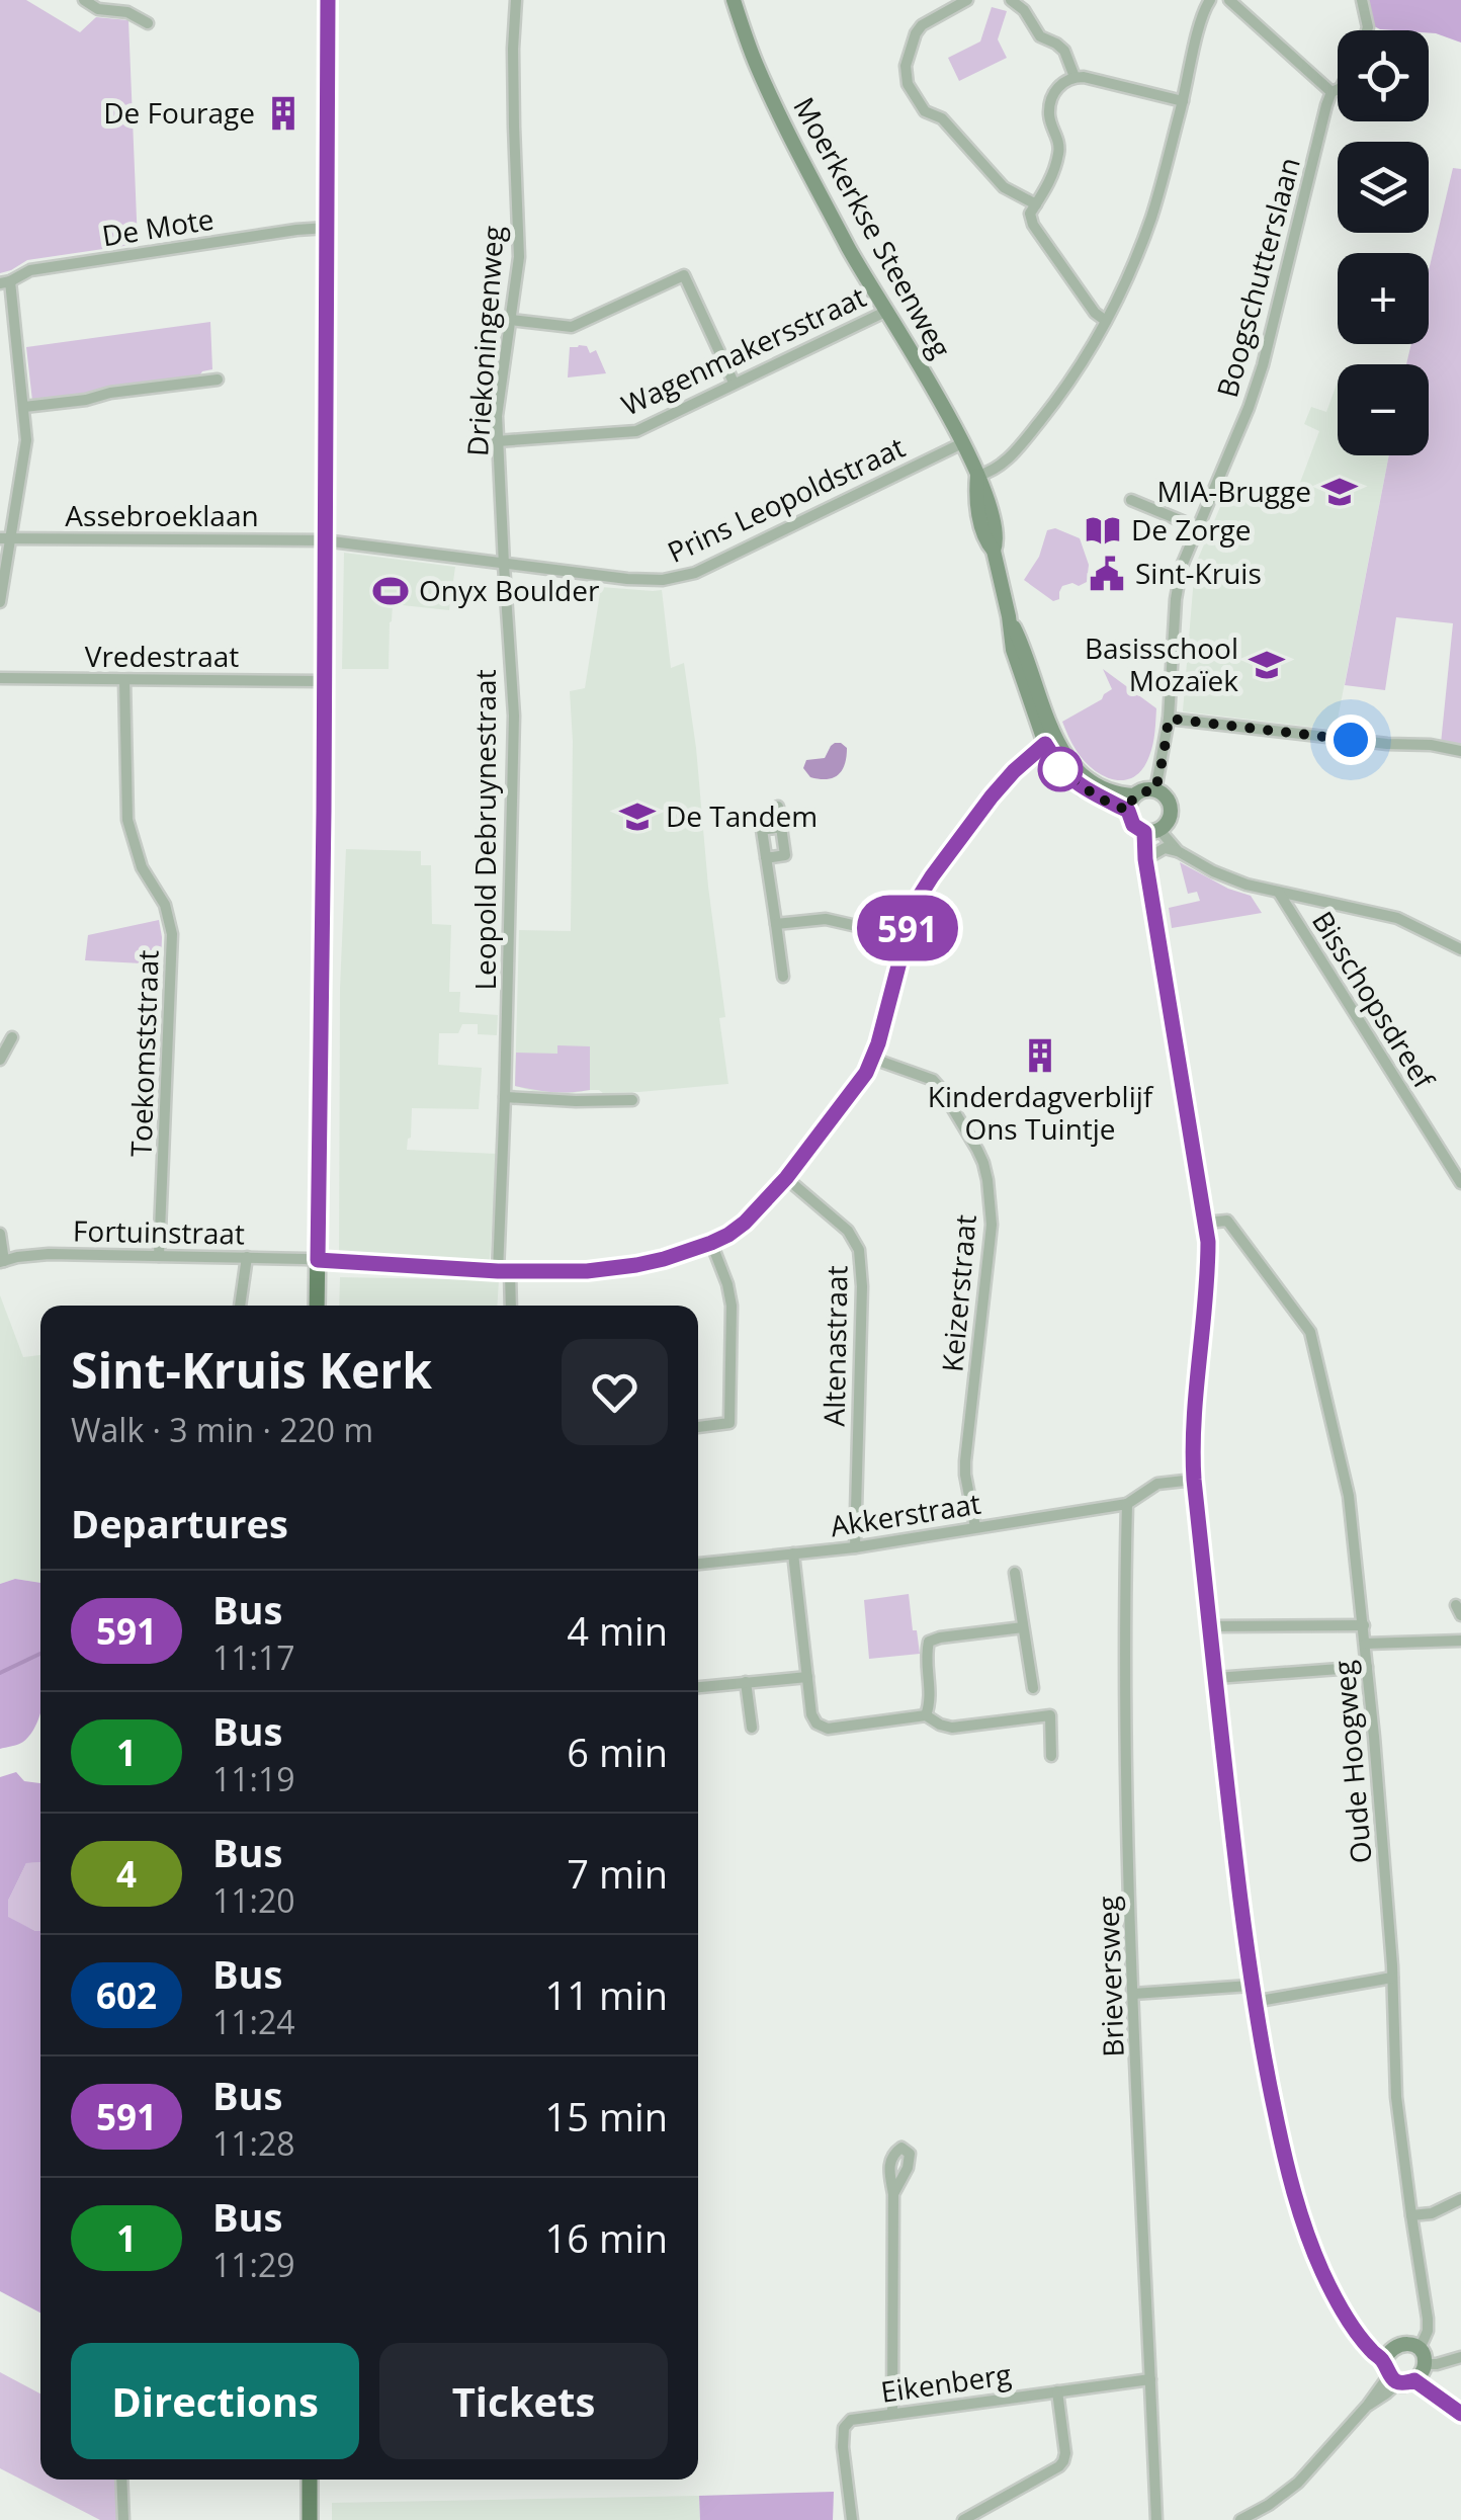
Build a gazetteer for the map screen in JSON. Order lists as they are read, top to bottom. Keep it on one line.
{"streets":{"street":["De Mote","Moerkerkse Steenweg","Boogschutterslaan","Driekoningenweg","Wagenmakersstraat","Prins Leopoldstraat","Assebroeklaan","Vredestraat","Leopold Debruynestraat","Bisschopsdreef","Toekomststraat","Fortuinstraat","Keizerstraat","Altenastraat","Akkerstraat","Oude Hoogweg","Brieversweg","Eikenberg"]},"crossings":[["Moerkerkse Steenweg","Boogschutterslaan"],["Moerkerkse Steenweg","Wagenmakersstraat"],["Moerkerkse Steenweg","Prins Leopoldstraat"],["Moerkerkse Steenweg","Fortuinstraat"],["Driekoningenweg","Wagenmakersstraat"],["Driekoningenweg","Prins Leopoldstraat"],["Driekoningenweg","Leopold Debruynestraat"],["Prins Leopoldstraat","Assebroeklaan"],["Prins Leopoldstraat","Leopold Debruynestraat"],["Vredestraat","Toekomststraat"],["Leopold Debruynestraat","Fortuinstraat"],["Toekomststraat","Fortuinstraat"],["Fortuinstraat","Keizerstraat"],["Fortuinstraat","Altenastraat"],["Keizerstraat","Akkerstraat"],["Altenastraat","Akkerstraat"],["Akkerstraat","Brieversweg"],["Brieversweg","Eikenberg"]],"places":{"building":["De Fourage","Kinderdagverblijf Ons Tuintje"],"school or university":["MIA-Brugge","Basisschool Mozaïek","De Tandem"],"library":["De Zorge"],"public building":["Sint-Kruis"],"sports":["Onyx Boulder"]},"lines":["bus line 591"],"page":{"on_map":"591","map_buttons":["+","−"],"heading":[["Sint-Kruis Kerk","Walk · 3 min · 220 m"],"Departures"],"list":[{"mark":"591","name":"Bus","note":"11:17","value":"4 min"},{"mark":"1","name":"Bus","note":"11:19","value":"6 min"},{"mark":"4","name":"Bus","note":"11:20","value":"7 min"},{"mark":"602","name":"Bus","note":"11:24","value":"11 min"},{"mark":"591","name":"Bus","note":"11:28","value":"15 min"},{"mark":"1","name":"Bus","note":"11:29","value":"16 min"}],"buttons":["Directions","Tickets"]}}
